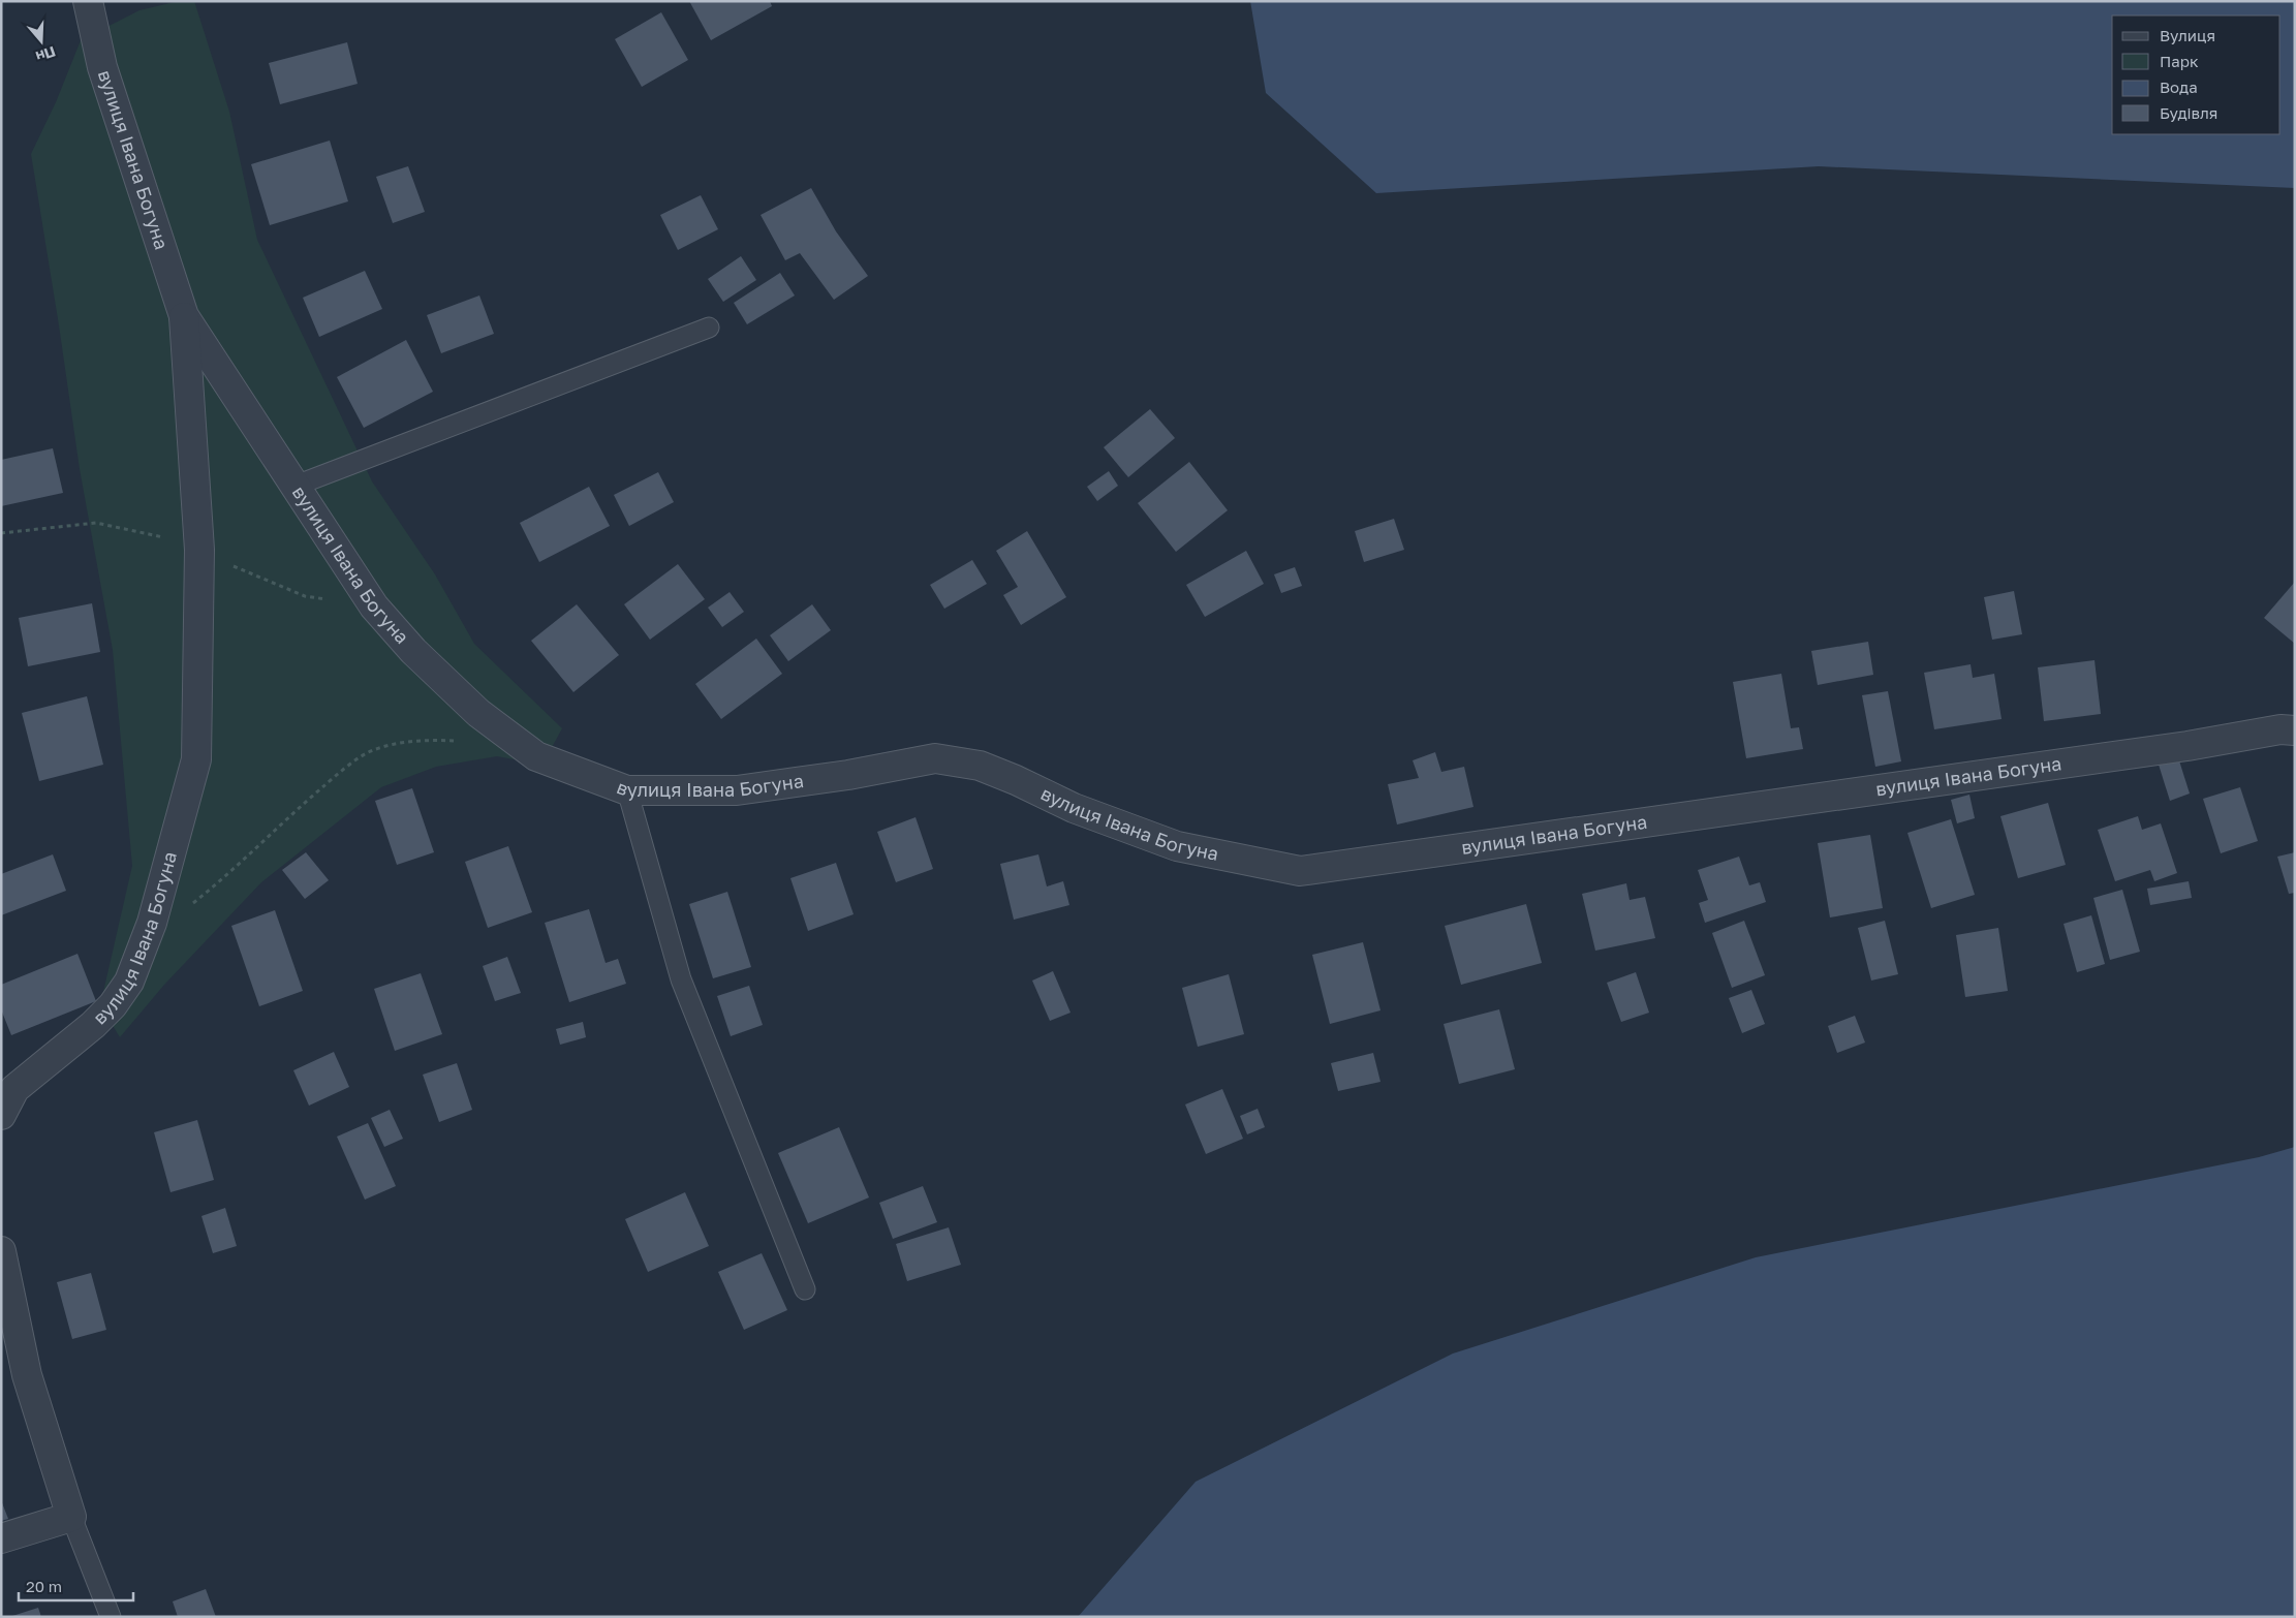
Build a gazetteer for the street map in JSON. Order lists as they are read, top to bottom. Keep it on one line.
{"streets":{"street":["вулиця Івана Богуна"]},"legend":["Вулиця","Парк","Вода","Будівля"],"scale_bar":"20 m","north":"bottom"}
